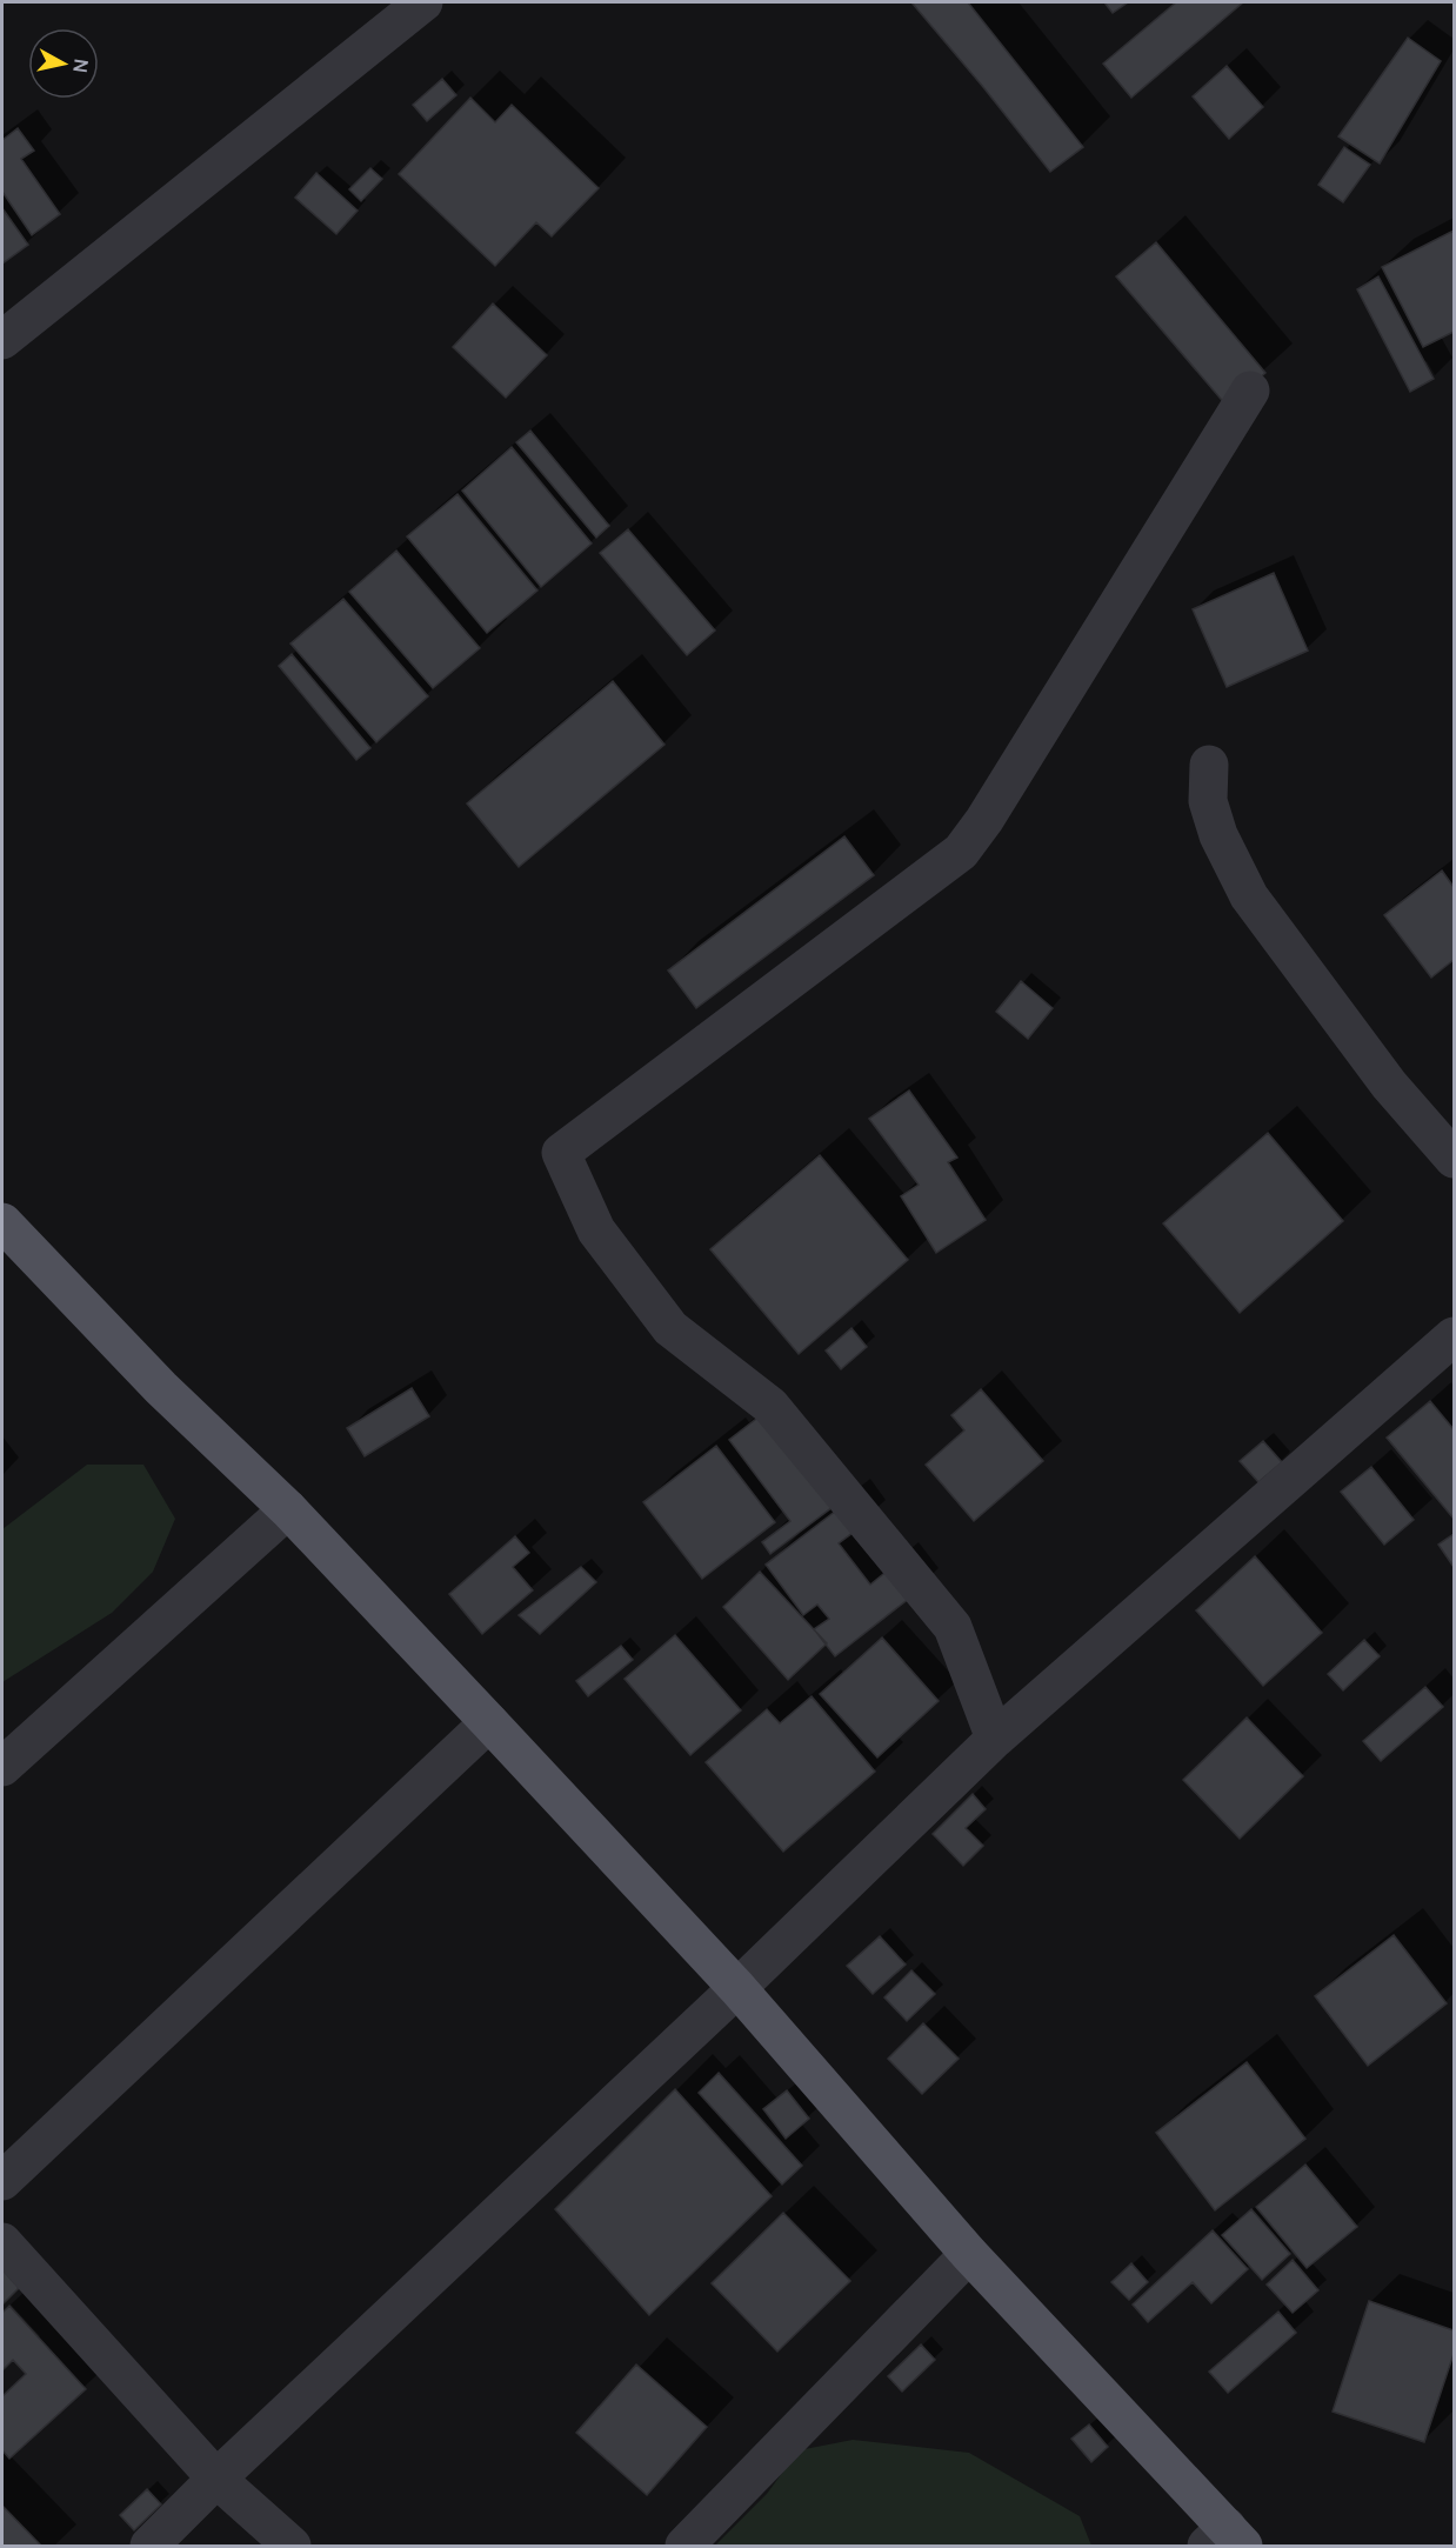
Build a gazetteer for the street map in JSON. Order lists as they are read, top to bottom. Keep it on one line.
{"north":"right"}
